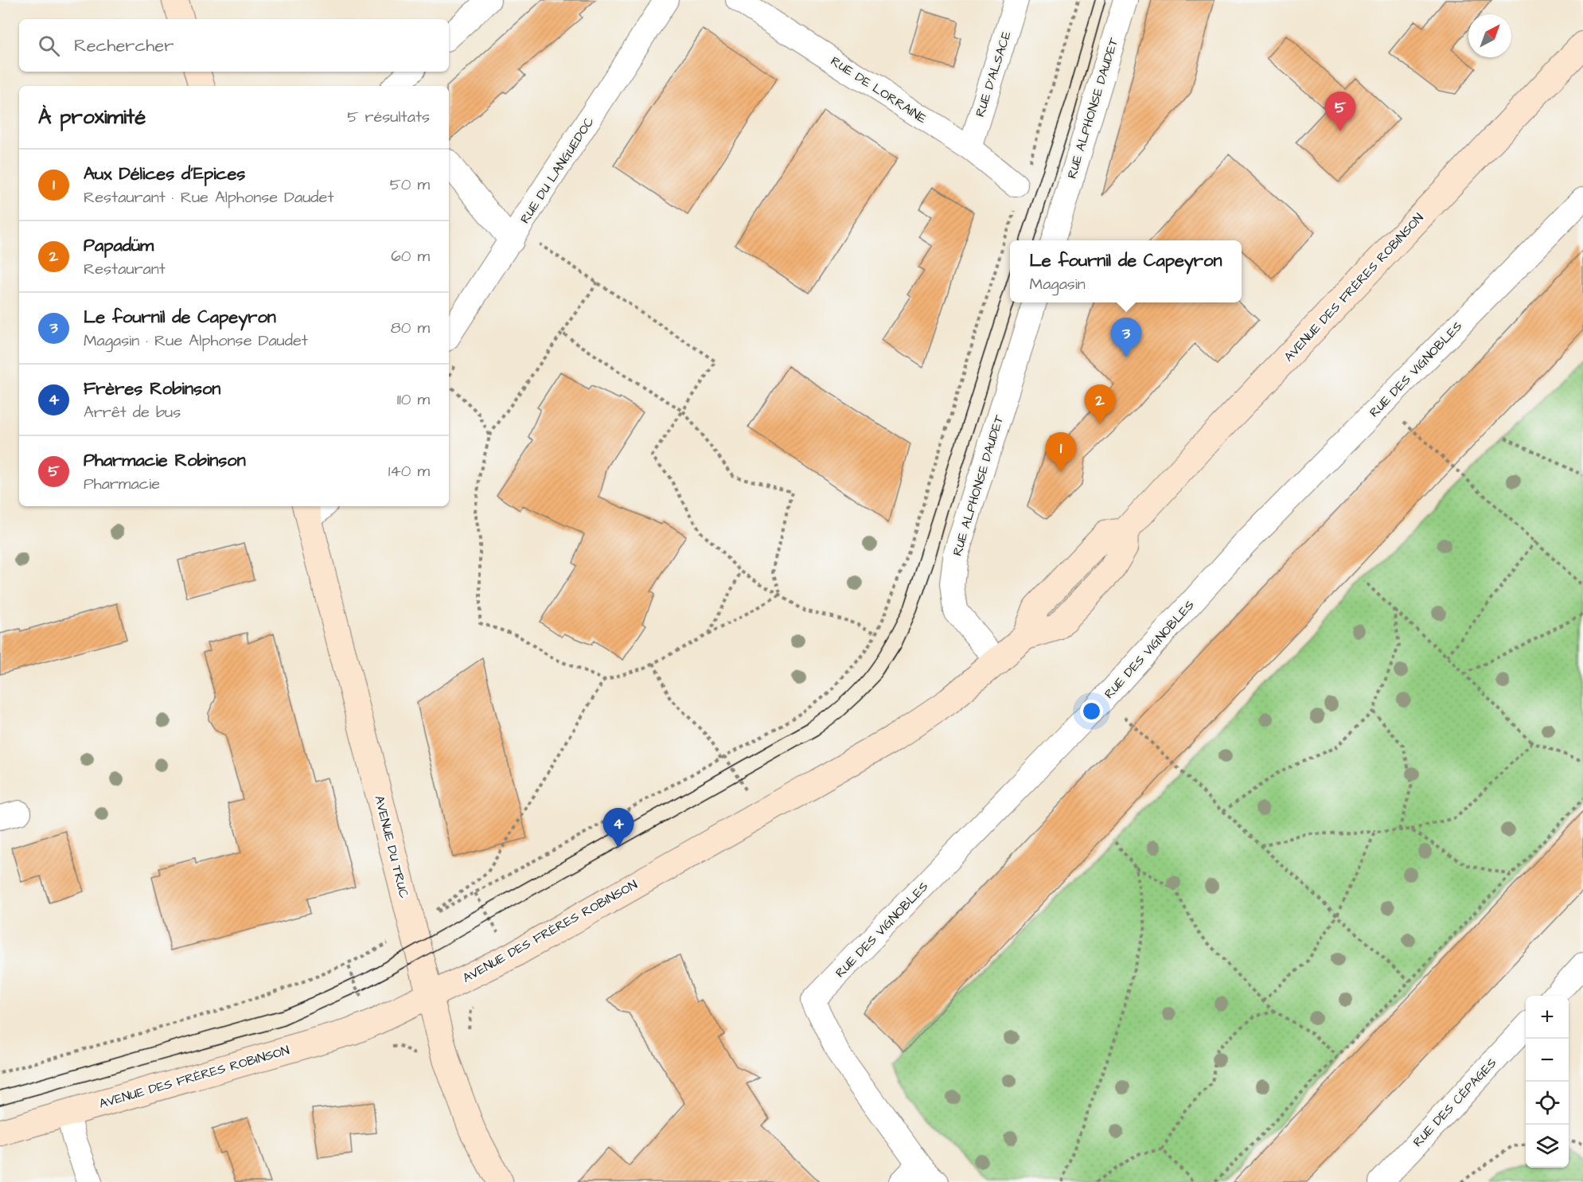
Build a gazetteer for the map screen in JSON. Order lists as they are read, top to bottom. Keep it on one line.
{"streets":{"street":["RUE D'ALSACE","RUE DE LORRAINE","RUE ALPHONSE DAUDET","RUE DU LANGUEDOC","AVENUE DES FRÈRES ROBINSON","RUE DES VIGNOBLES","AVENUE DU TRUC","RUE DES CÉPAGES"]},"crossings":[["RUE D'ALSACE","RUE DE LORRAINE"],["RUE ALPHONSE DAUDET","AVENUE DES FRÈRES ROBINSON"],["AVENUE DES FRÈRES ROBINSON","AVENUE DU TRUC"]],"north":"top right","page":{"search":"Rechercher","heading":["À proximité","5 résultats"],"pins":["5","3","2","1","4"],"list":[{"mark":"1","name":"Aux Délices d'Epices","note":"Restaurant · Rue Alphonse Daudet","value":"50 m"},{"mark":"2","name":"Papadüm","note":"Restaurant","value":"60 m"},{"mark":"3","name":"Le fournil de Capeyron","note":"Magasin · Rue Alphonse Daudet","value":"80 m"},{"mark":"4","name":"Frères Robinson","note":"Arrêt de bus","value":"110 m"},{"mark":"5","name":"Pharmacie Robinson","note":"Pharmacie","value":"140 m"}],"popup":["Le fournil de Capeyron","Magasin"],"map_buttons":["+","−"]}}
